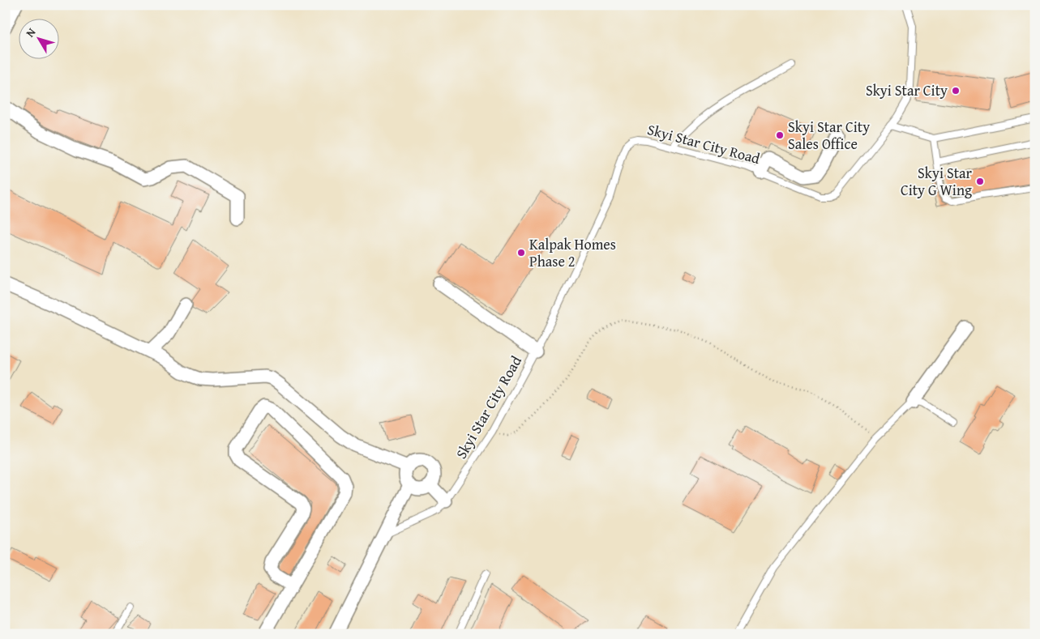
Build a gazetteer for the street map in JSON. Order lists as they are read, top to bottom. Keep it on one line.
{"streets":{"lane":["Skyi Star City Road"]},"places":["Skyi Star City","Skyi Star City Sales Office","Skyi Star City G Wing","Kalpak Homes Phase 2"],"north":"top left"}
